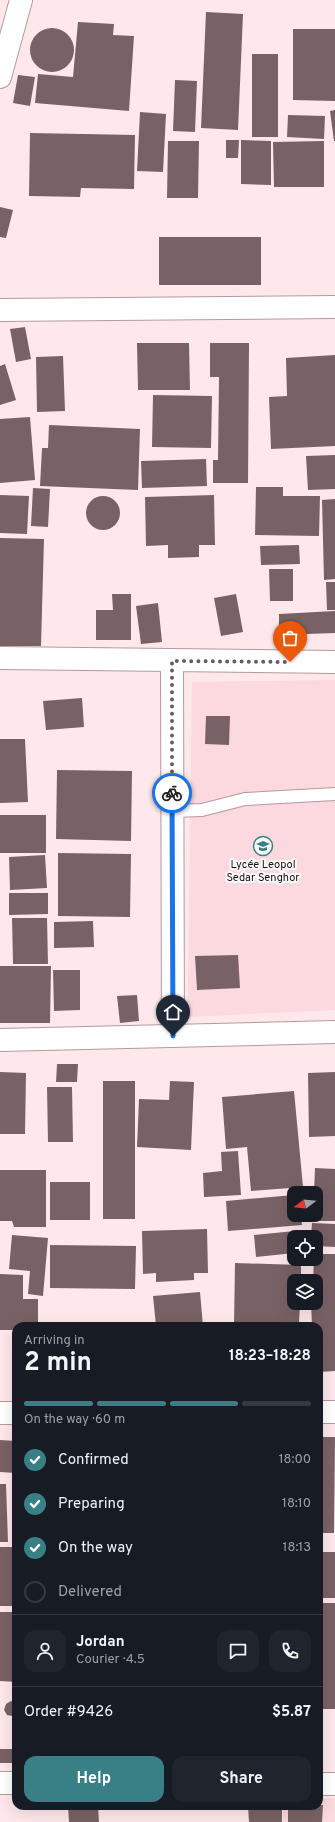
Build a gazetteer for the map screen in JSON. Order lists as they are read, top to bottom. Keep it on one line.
{"places":{"school or university":["Lycée Leopol Sedar Senghor"]},"north":"left","page":{"heading":["2 min","Arriving in","18:23–18:28"],"panel":["Jordan","Courier · 4.5","Order #9426","$5.87"],"bar":"On the way · 60 m","list":[["Confirmed","18:00"],["Preparing","18:10"],["On the way","18:13"],"Delivered"],"buttons":["Help","Share"]}}
